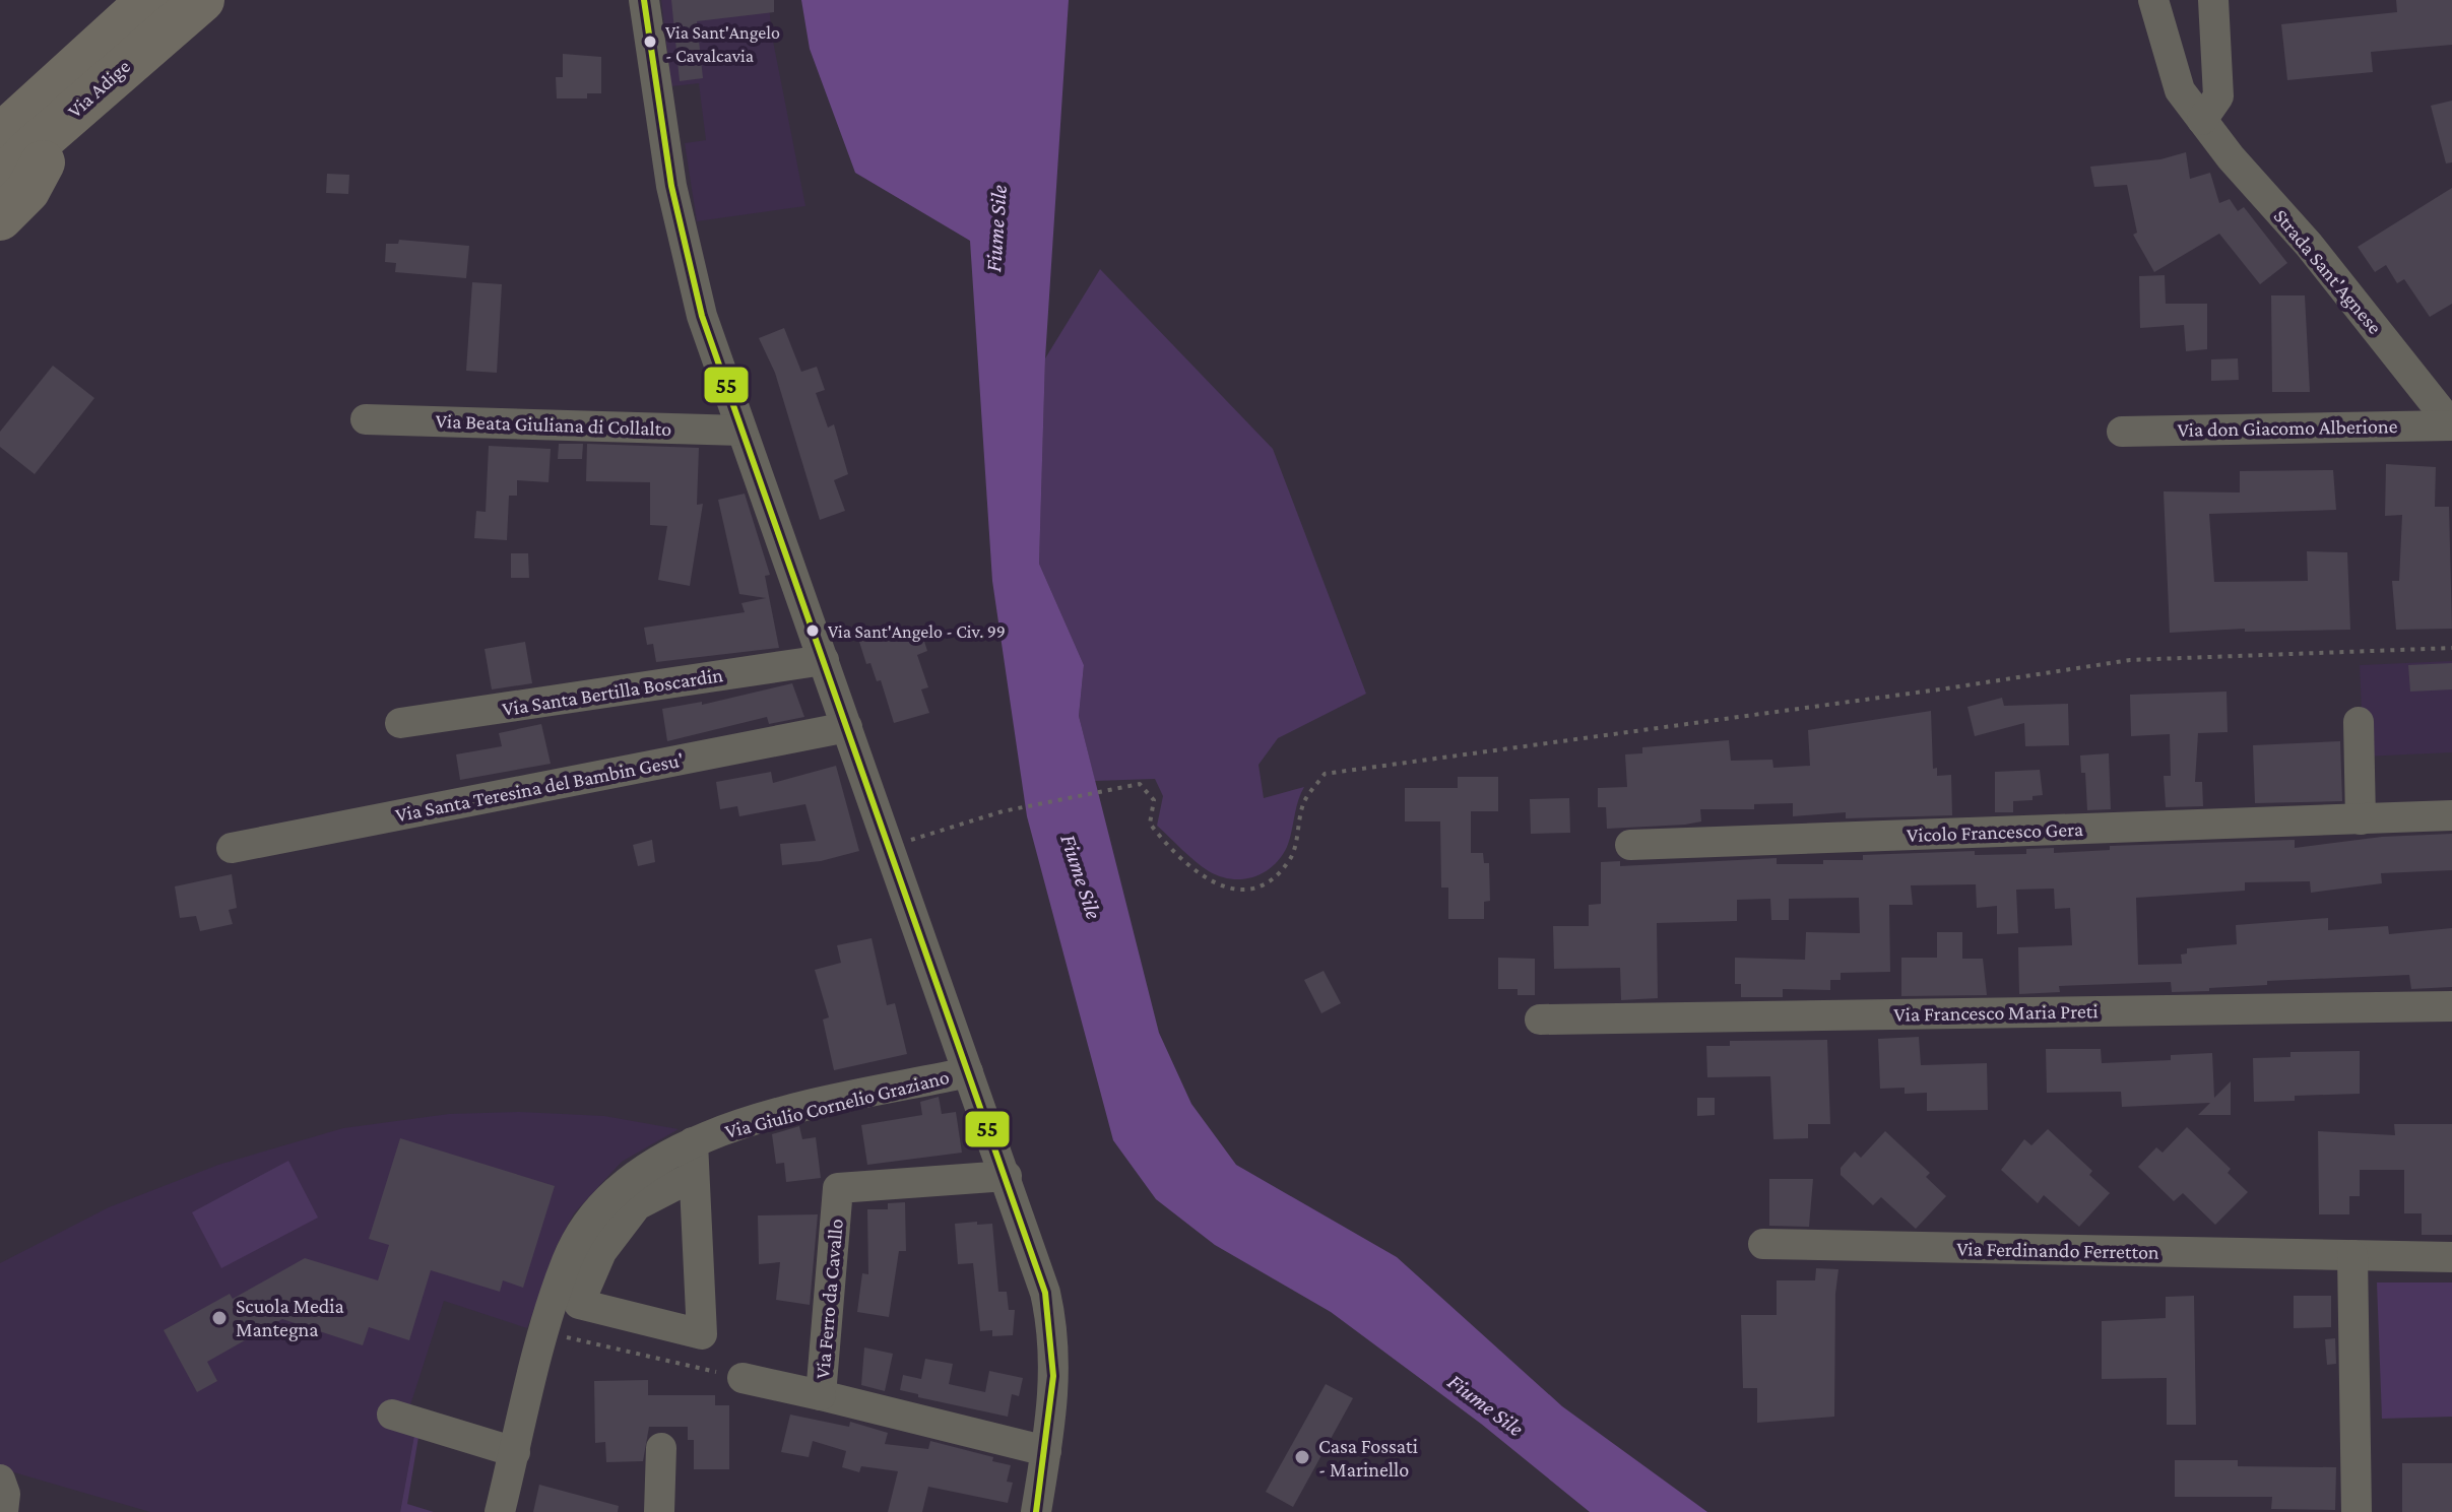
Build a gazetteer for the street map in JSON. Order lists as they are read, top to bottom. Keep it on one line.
{"streets":{"highway":["Via Adige"],"street":["Strada Sant'Agnese","Via Beata Giuliana di Collalto","Via don Giacomo Alberione","Via Santa Bertilla Boscardin","Via Santa Teresina del Bambin Gesu'","Vicolo Francesco Gera","Via Francesco Maria Preti","Via Giulio Cornelio Graziano","Via Ferdinando Ferretton","Via Ferro da Cavallo"]},"crossings":[["Strada Sant'Agnese","Via don Giacomo Alberione"]],"water":["Fiume Sile"],"places":["Via Sant'Angelo - Cavalcavia","Via Sant'Angelo - Civ. 99","Scuola Media Mantegna","Casa Fossati - Marinello"],"lines":["transit line 55"]}
